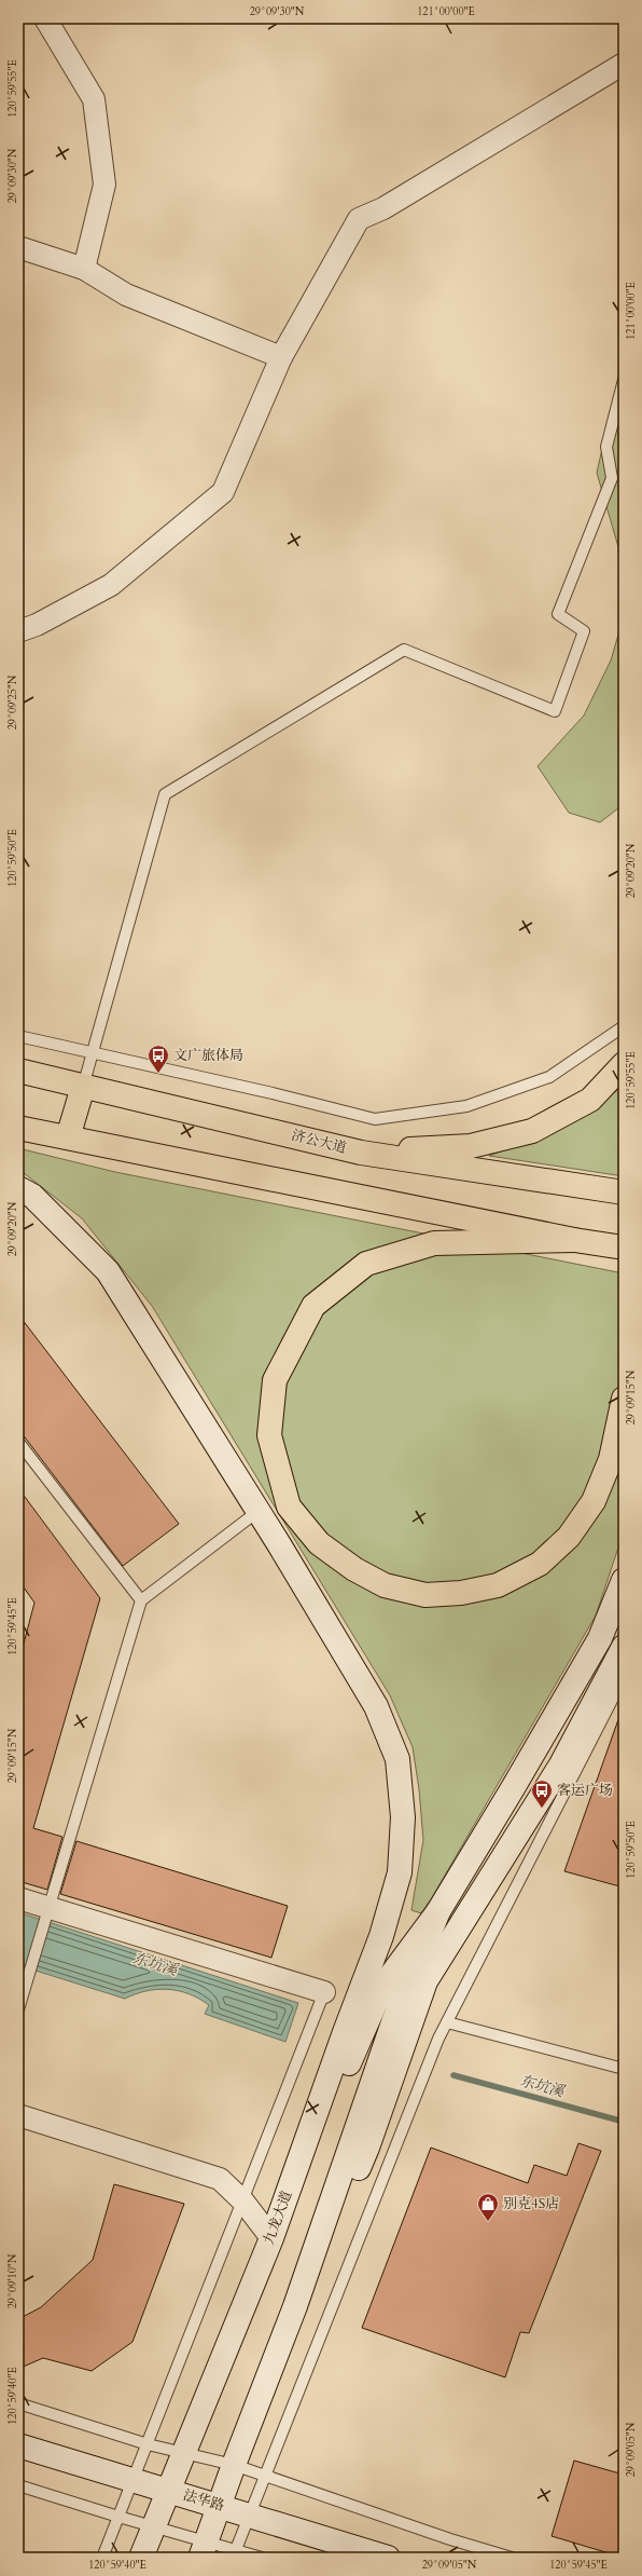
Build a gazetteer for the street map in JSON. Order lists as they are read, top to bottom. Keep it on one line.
{"streets":{"main road":["济公大道","九龙大道","法华路"]},"crossings":[["九龙大道","法华路"]],"water":["东坑溪"],"places":{"bus stop":["文广旅体局","客运广场"],"shop":["别克4S店"]},"coordinates":["29°09'30\"N","121°00'00\"E","120°59'55\"E","29°09'25\"N","120°59'50\"E","29°09'20\"N","29°09'15\"N","120°59'45\"E","29°09'10\"N","120°59'40\"E","29°09'05\"N"]}
